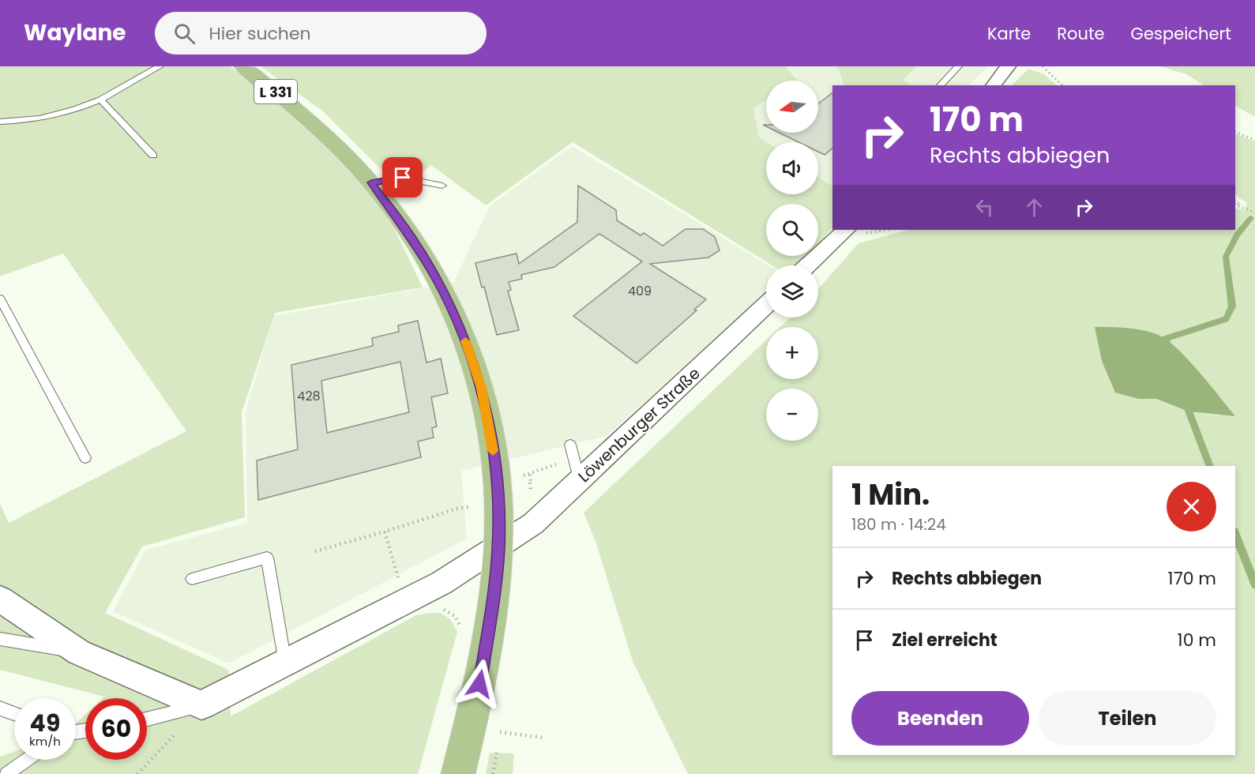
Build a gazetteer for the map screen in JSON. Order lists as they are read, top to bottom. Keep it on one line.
{"streets":{"main road":["L 331"],"street":["Löwenburger Straße"]},"crossings":[["L 331","Löwenburger Straße"]],"house_numbers":["409","428"],"north":"left","page":{"header":"Waylane","search":"Hier suchen","nav":["Karte","Route","Gespeichert"],"map_buttons":["+","−"],"turn":["170 m","Rechts abbiegen"],"heading":["1 Min.","180 m · 14:24"],"list":[{"name":"Rechts abbiegen","value":"170 m"},{"name":"Ziel erreicht","value":"10 m"}],"buttons":["Beenden","Teilen"],"speed":"49 km/h","limit":"60"}}
